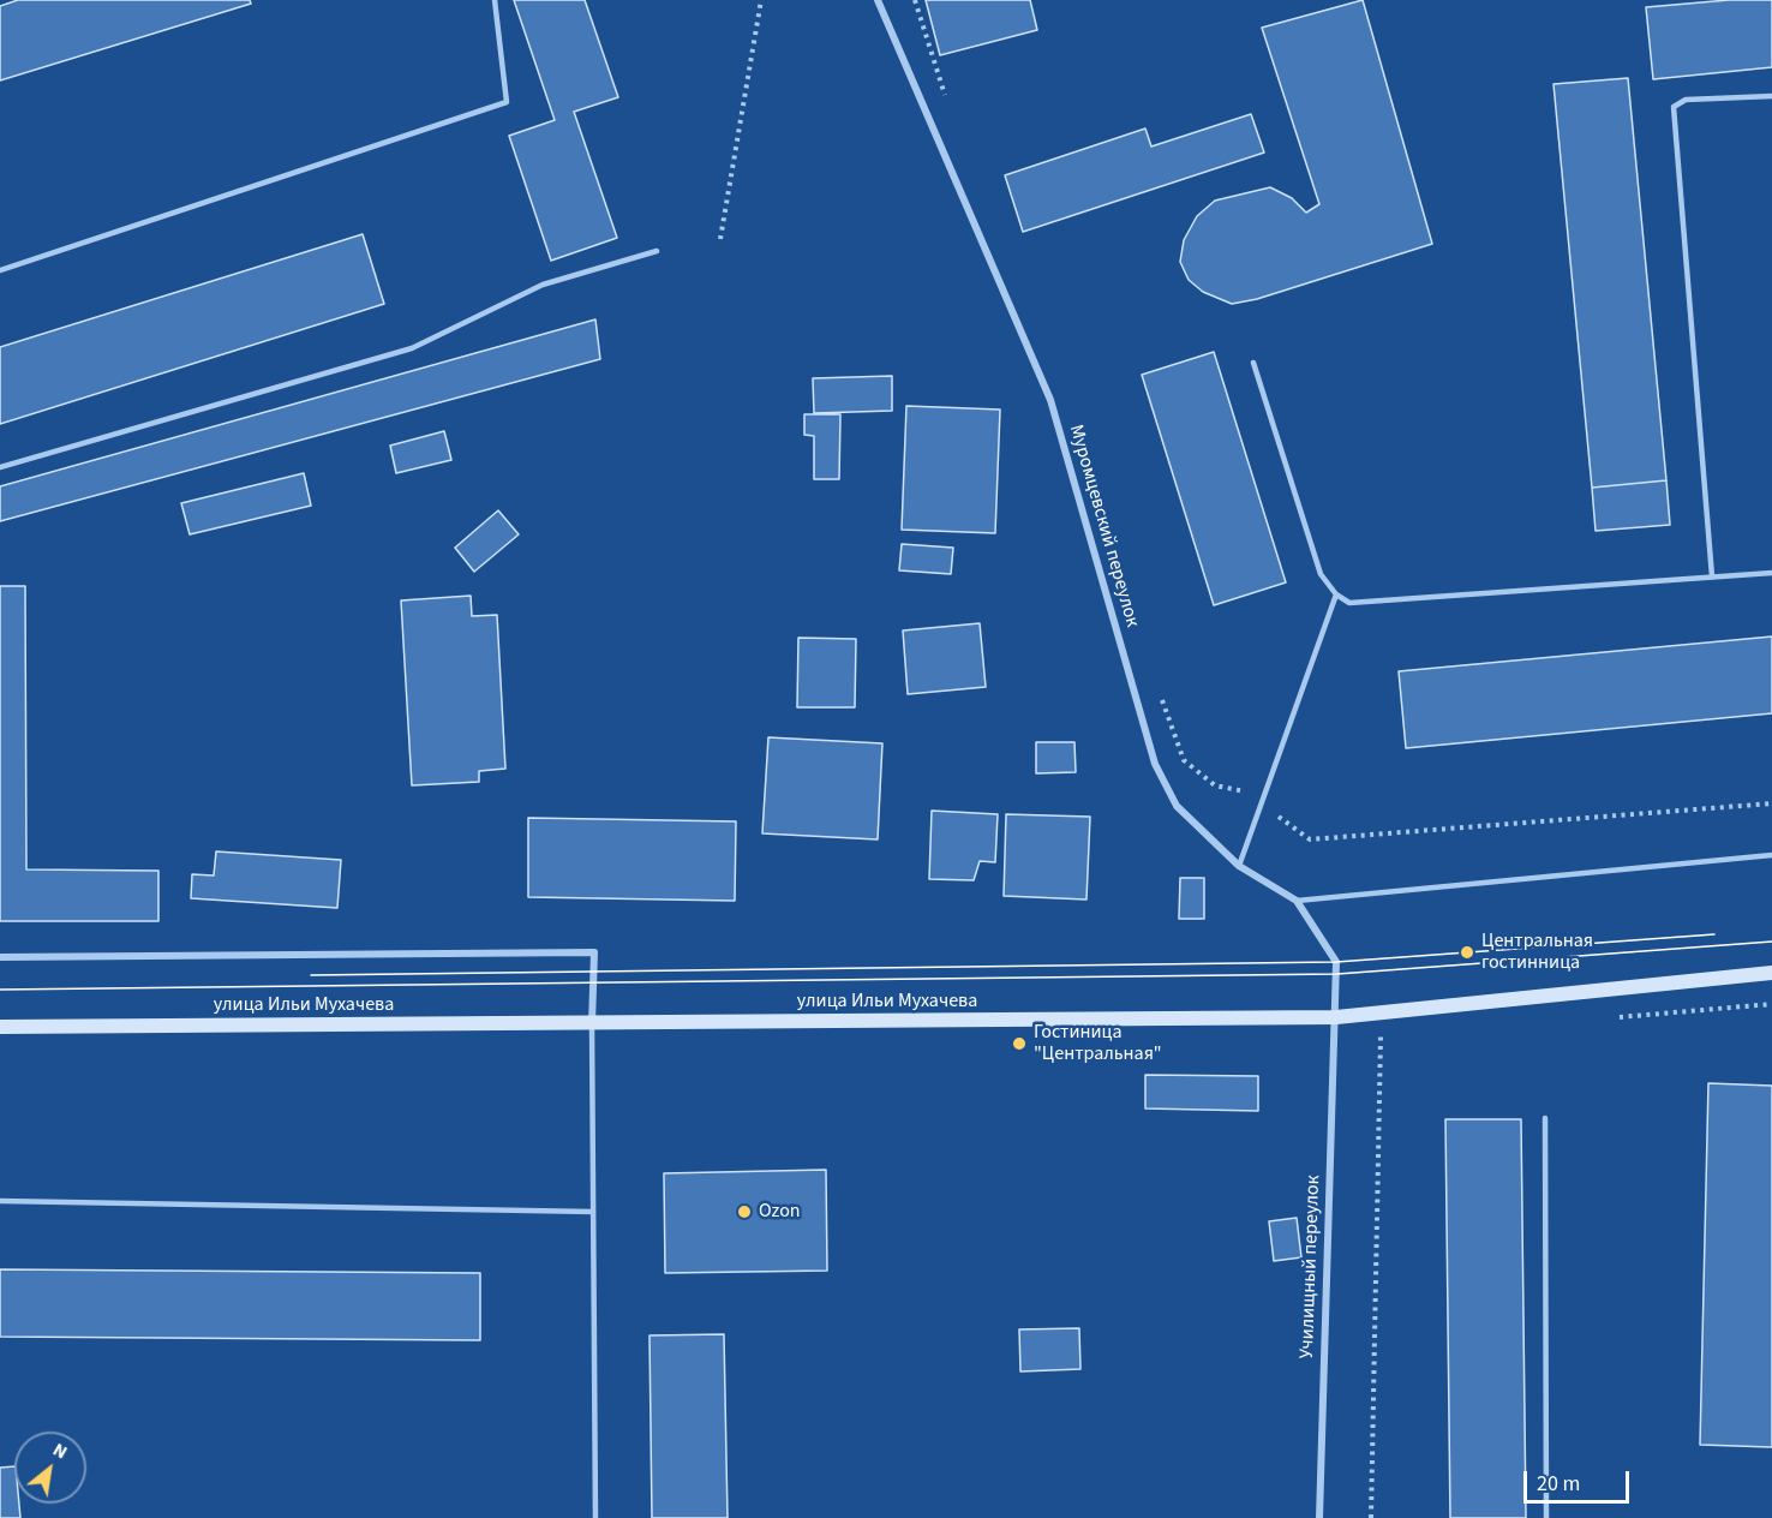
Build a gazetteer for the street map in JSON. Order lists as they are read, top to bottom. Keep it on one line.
{"streets":{"main road":["улица Ильи Мухачева"],"street":["Муромцевский переулок","Училищный переулок"]},"crossings":[["Муромцевский переулок","улица Ильи Мухачева"],["Муромцевский переулок","Училищный переулок"],["улица Ильи Мухачева","Училищный переулок"]],"places":["Центральная гостинница","Гостиница \"Центральная\"","Ozon"],"scale_bar":"20 m","north":"top right"}
